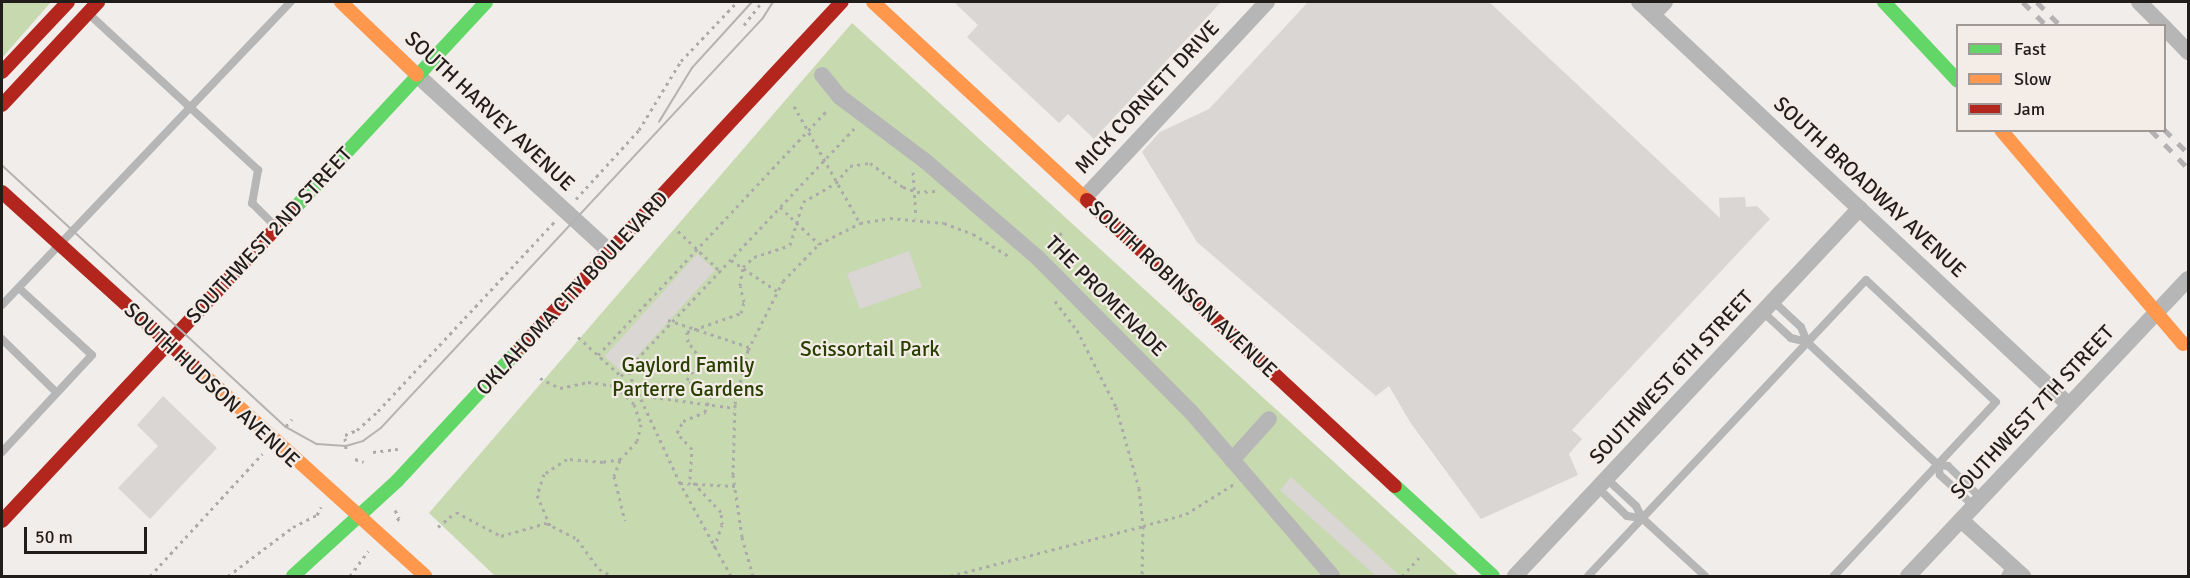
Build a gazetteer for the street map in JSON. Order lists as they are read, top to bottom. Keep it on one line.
{"streets":{"main road":["SOUTH HARVEY AVENUE","SOUTHWEST 2ND STREET","SOUTH ROBINSON AVENUE","OKLAHOMA CITY BOULEVARD","SOUTH HUDSON AVENUE"],"street":["MICK CORNETT DRIVE","SOUTH BROADWAY AVENUE","THE PROMENADE","SOUTHWEST 6TH STREET","SOUTHWEST 7TH STREET"]},"crossings":[["MICK CORNETT DRIVE","SOUTH ROBINSON AVENUE"],["SOUTH HARVEY AVENUE","SOUTHWEST 2ND STREET"],["SOUTH HARVEY AVENUE","OKLAHOMA CITY BOULEVARD"],["SOUTH BROADWAY AVENUE","SOUTHWEST 6TH STREET"],["SOUTH BROADWAY AVENUE","SOUTHWEST 7TH STREET"],["SOUTHWEST 2ND STREET","SOUTH HUDSON AVENUE"],["OKLAHOMA CITY BOULEVARD","SOUTH HUDSON AVENUE"]],"parks":["Scissortail Park","Gaylord Family Parterre Gardens"],"legend":["Fast","Slow","Jam"],"scale_bar":"50 m"}
